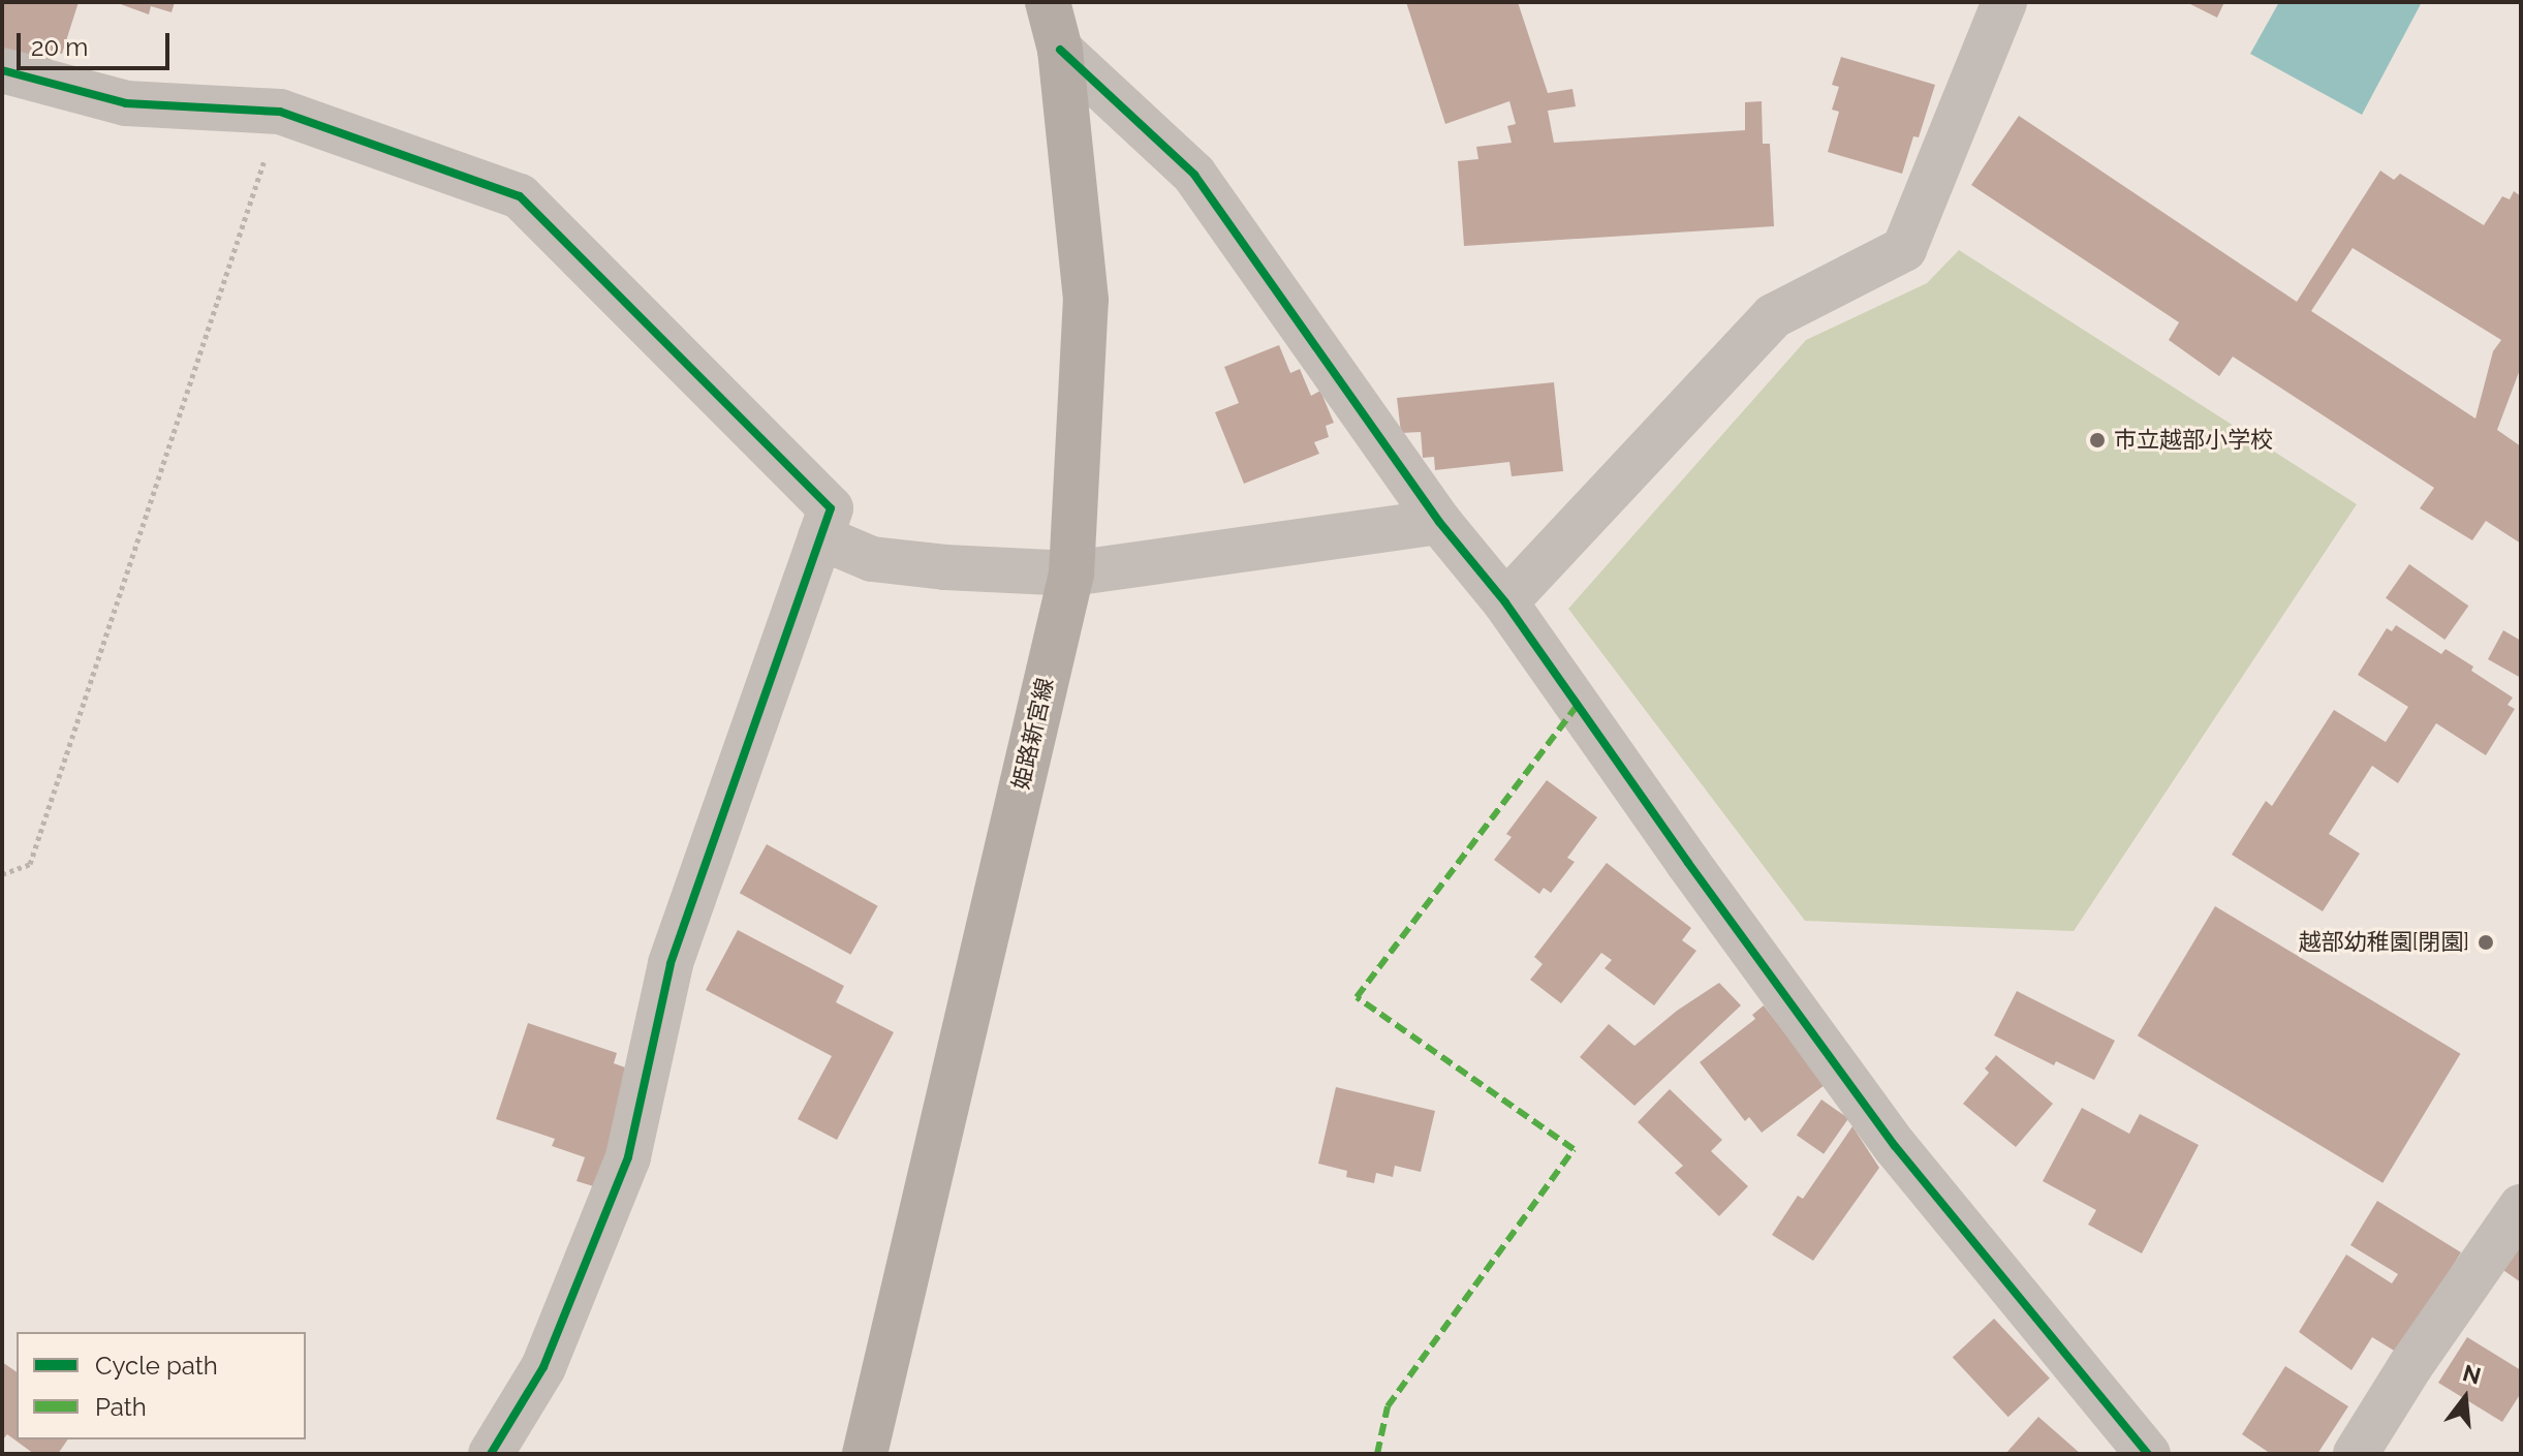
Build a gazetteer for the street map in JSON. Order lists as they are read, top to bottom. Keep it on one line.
{"streets":{"main road":["姫路新宮線"]},"places":["市立越部小学校","越部幼稚園[閉園]"],"legend":["Cycle path","Path"],"scale_bar":"20 m","north":"top"}
